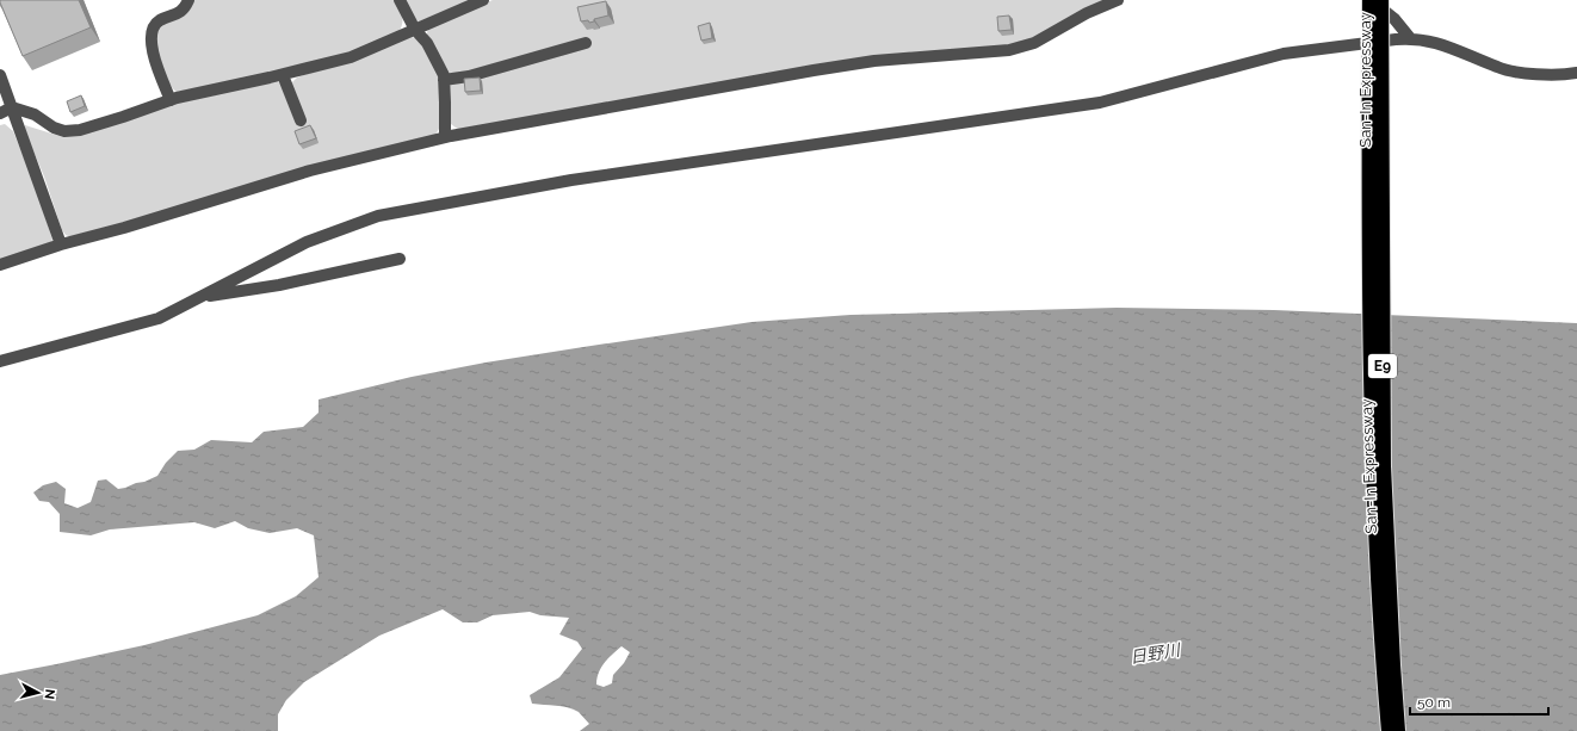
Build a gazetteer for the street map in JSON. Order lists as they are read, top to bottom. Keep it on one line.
{"streets":{"highway":["San-In Expressway","E9"]},"water":["日野川"],"scale_bar":"50 m","north":"right"}
